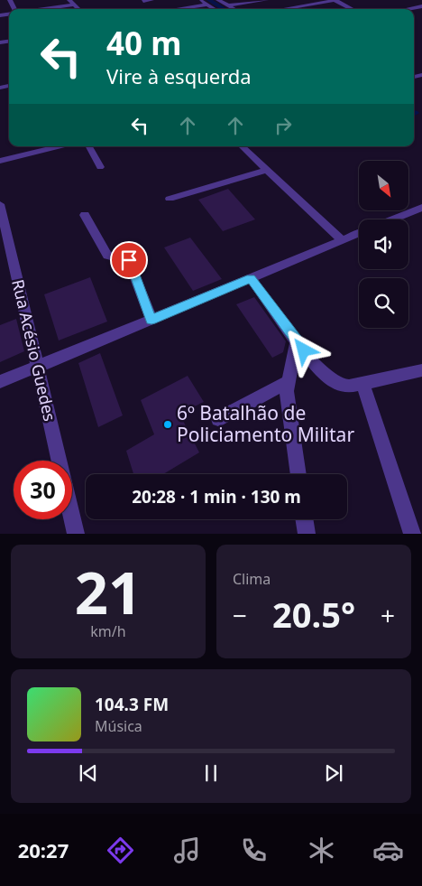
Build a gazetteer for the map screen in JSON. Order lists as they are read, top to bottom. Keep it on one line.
{"streets":{"street":["Rua Acésio Guedes"]},"places":["6º Batalhão de Policiamento Militar"],"north":"bottom right","page":{"turn":["40 m","Vire à esquerda"],"limit":"30","trip":"20:28 · 1 min · 130 m","tile":[["21","km/h"],"Clima"],"heat":["−","20.5°","+"],"song":["104.3 FM","Música"],"tabs":"20:27"}}
